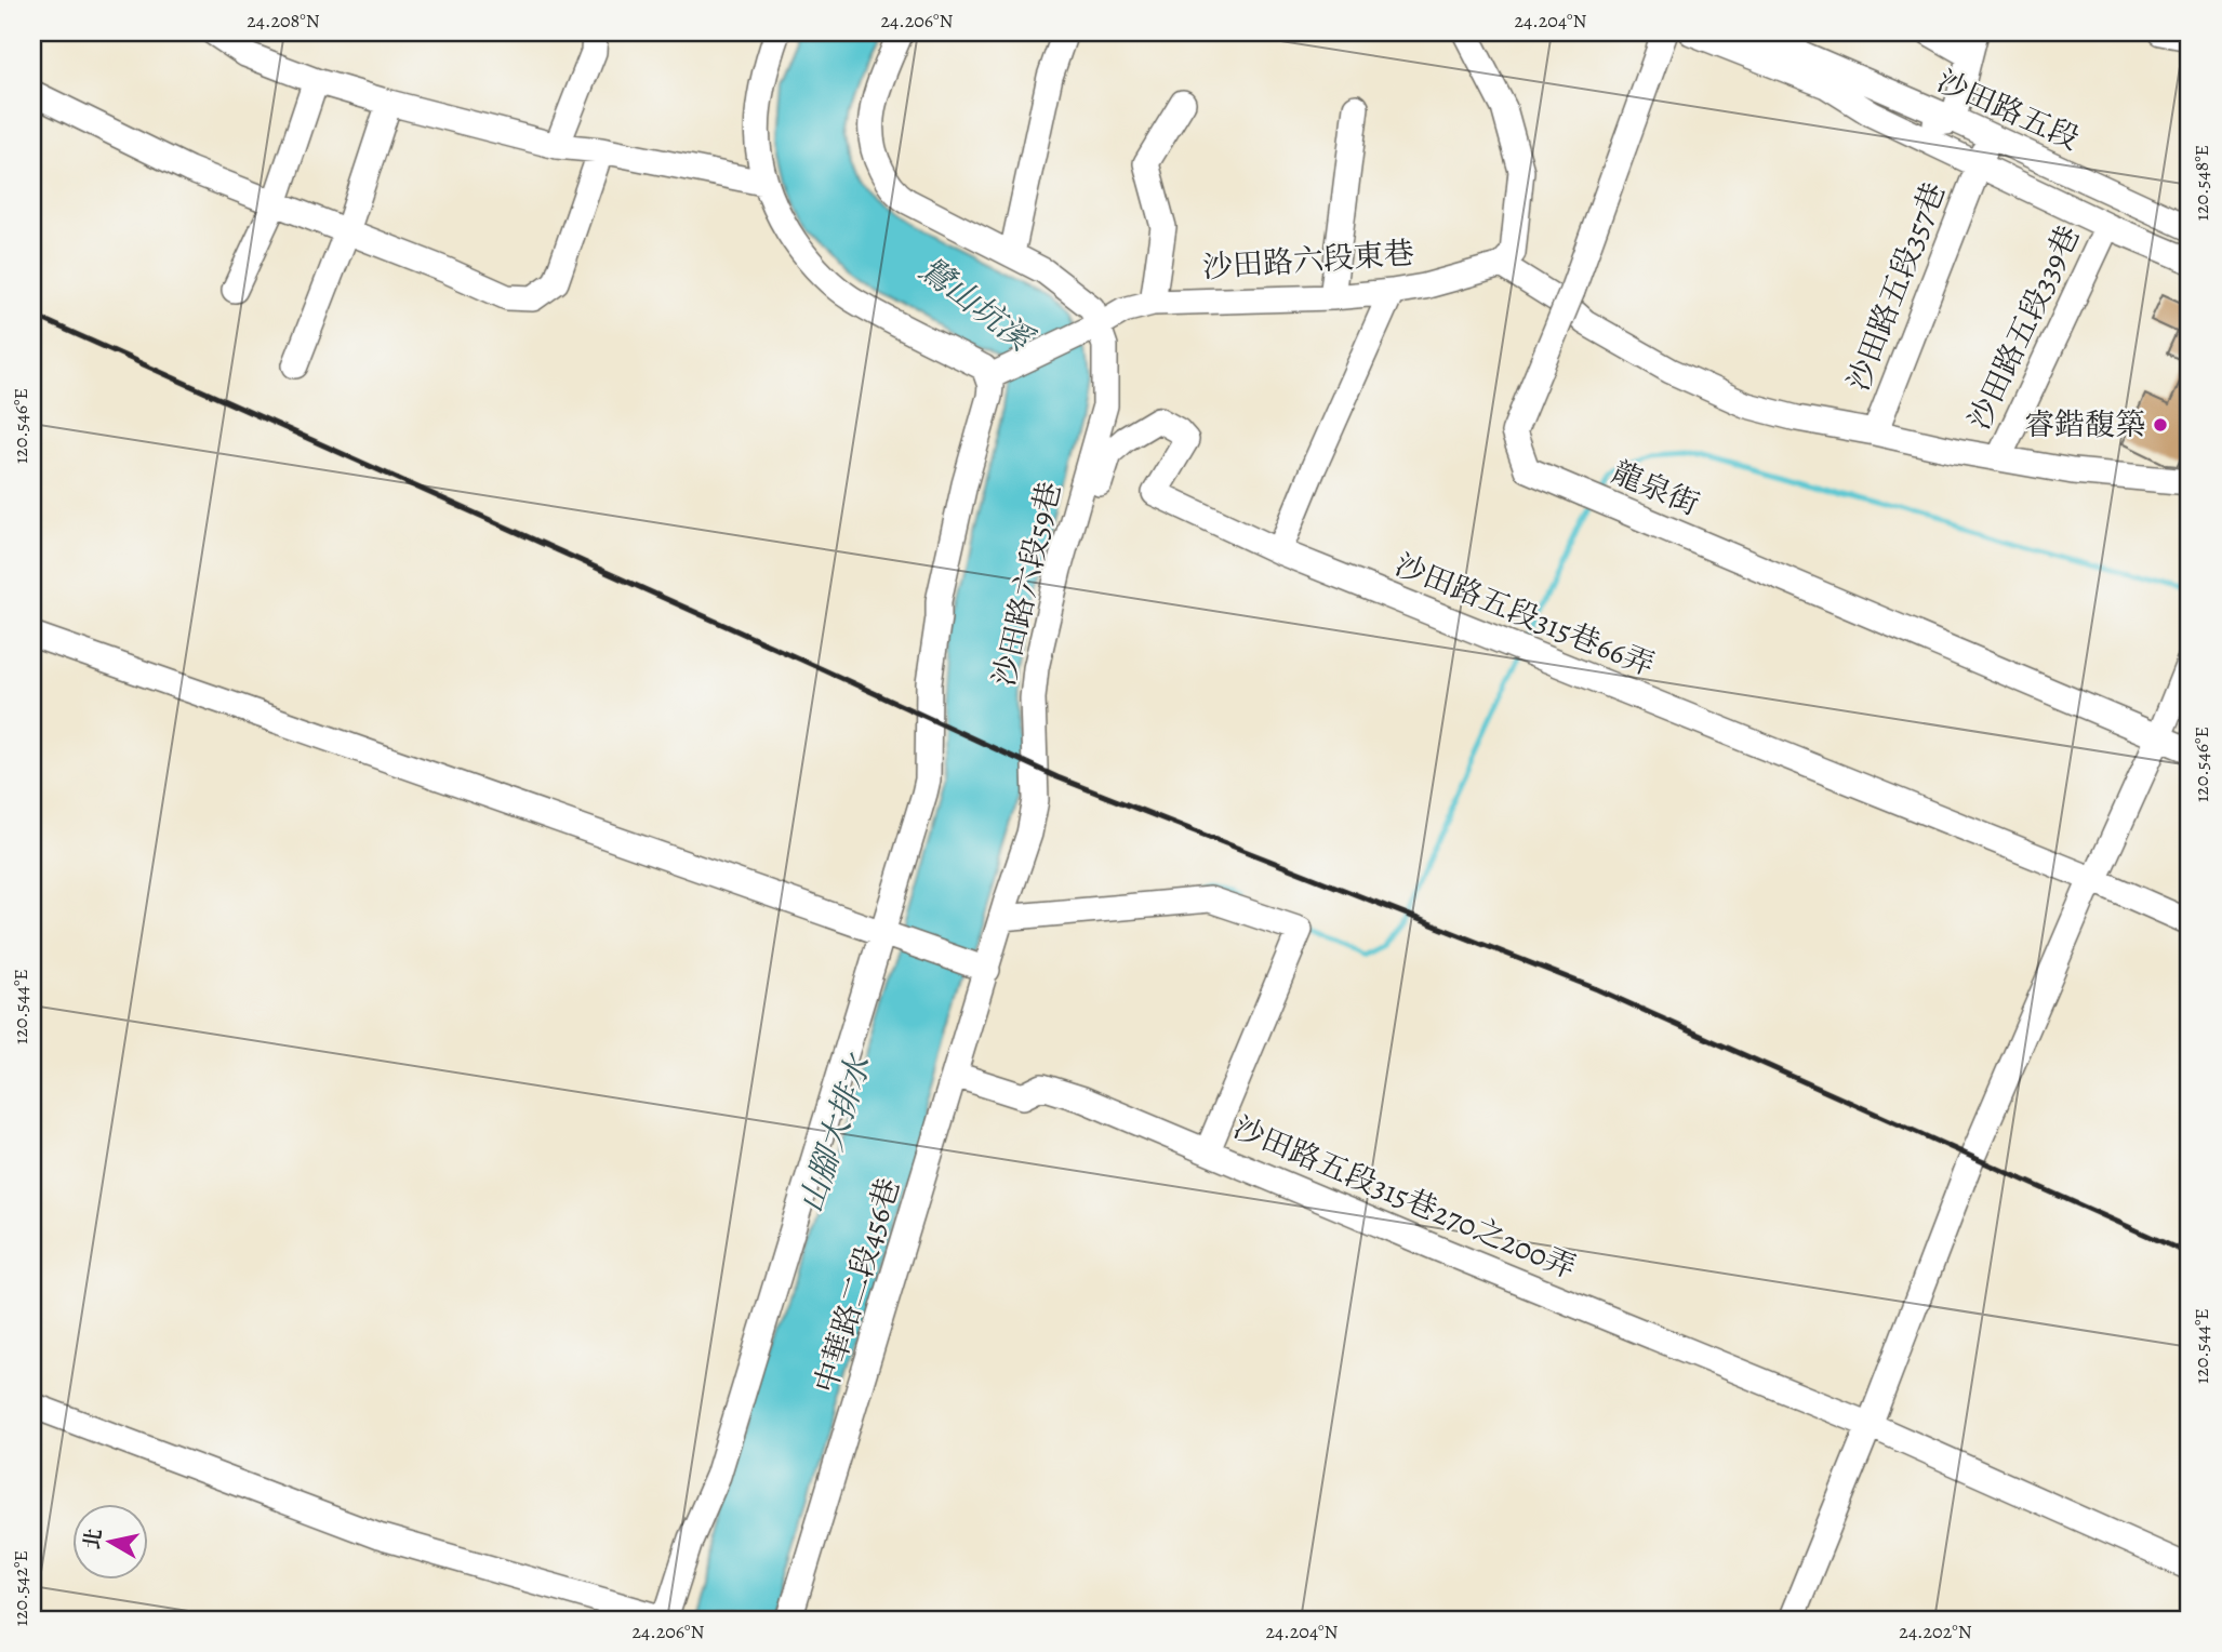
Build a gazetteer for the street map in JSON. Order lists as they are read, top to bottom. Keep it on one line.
{"streets":{"street":["沙田路五段","沙田路六段東巷","沙田路五段357巷","沙田路五段339巷","龍泉街","沙田路六段59巷","沙田路五段315巷66弄","沙田路五段315巷270之200弄","中華路二段456巷"]},"crossings":[["沙田路五段","沙田路五段357巷"],["沙田路五段","沙田路五段339巷"],["沙田路六段東巷","沙田路六段59巷"],["沙田路六段59巷","沙田路五段315巷66弄"],["沙田路六段59巷","沙田路五段315巷270之200弄"],["沙田路六段59巷","中華路二段456巷"]],"water":["鷺山坑溪","山腳大排水"],"places":["睿鍇馥築"],"north":"left","coordinates":["24.208°N","24.206°N","24.204°N","120.548°E","120.546°E","120.544°E","120.542°E","24.202°N"]}
